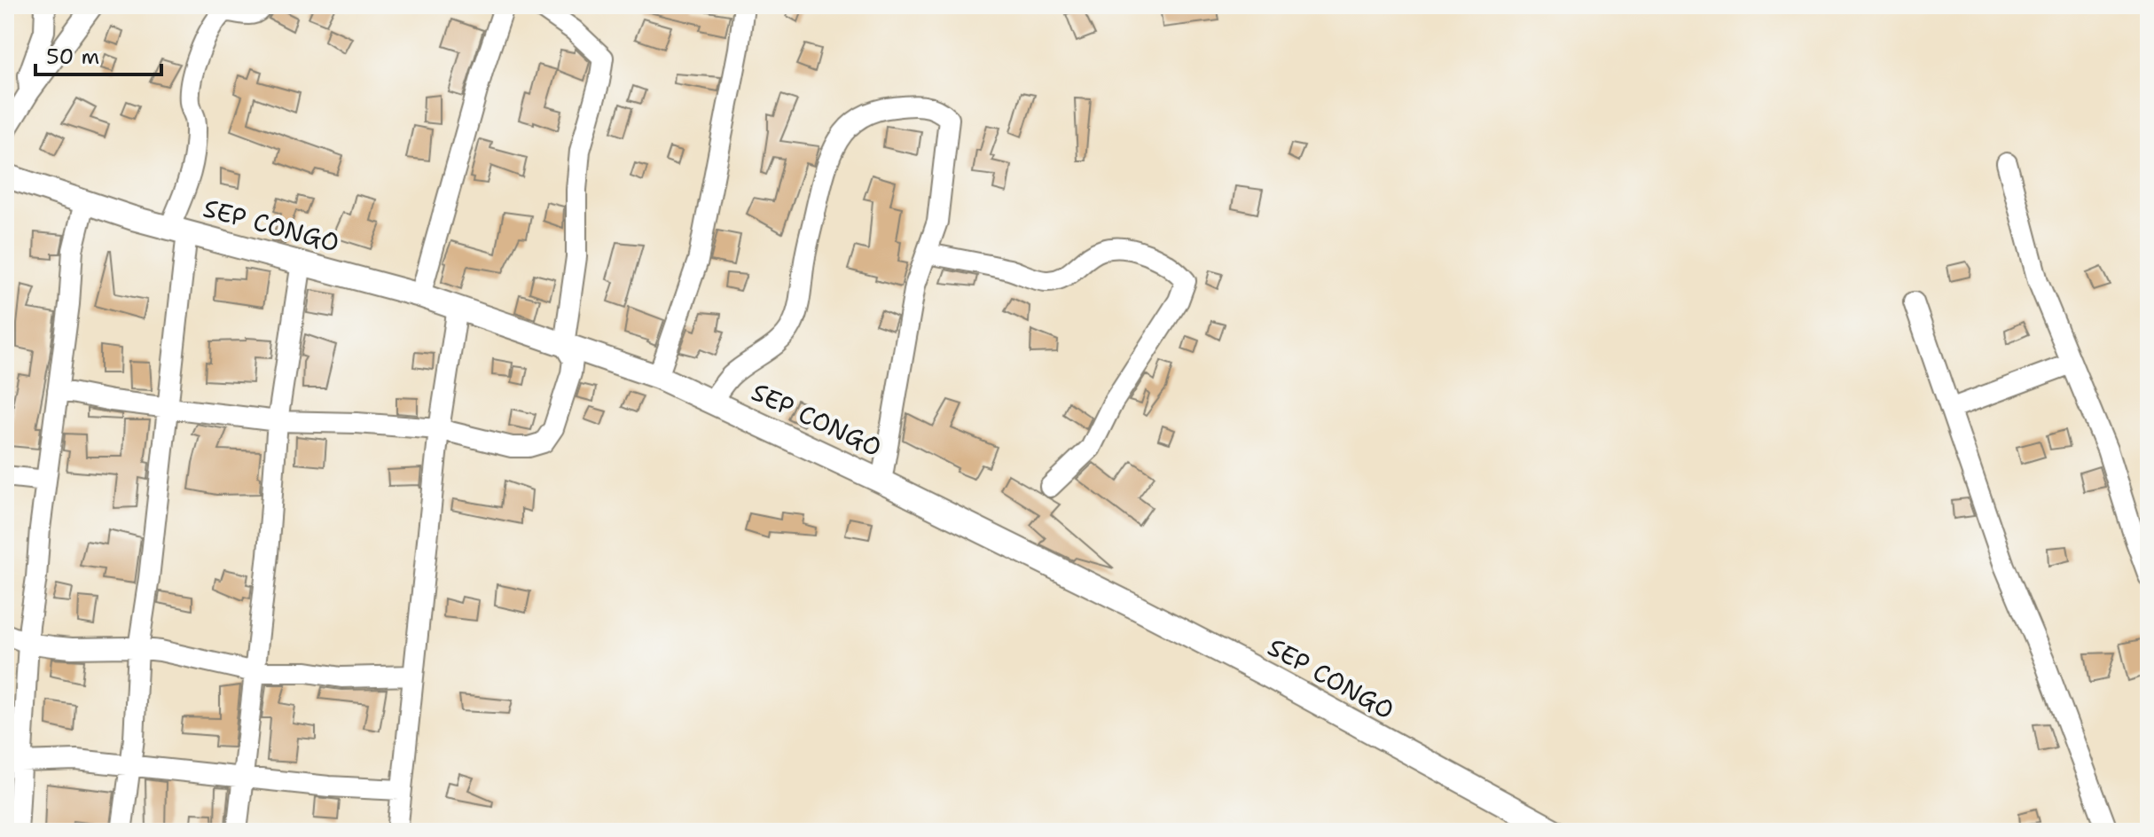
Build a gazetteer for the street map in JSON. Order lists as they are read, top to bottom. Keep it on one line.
{"streets":{"street":["SEP CONGO"]},"scale_bar":"50 m"}
